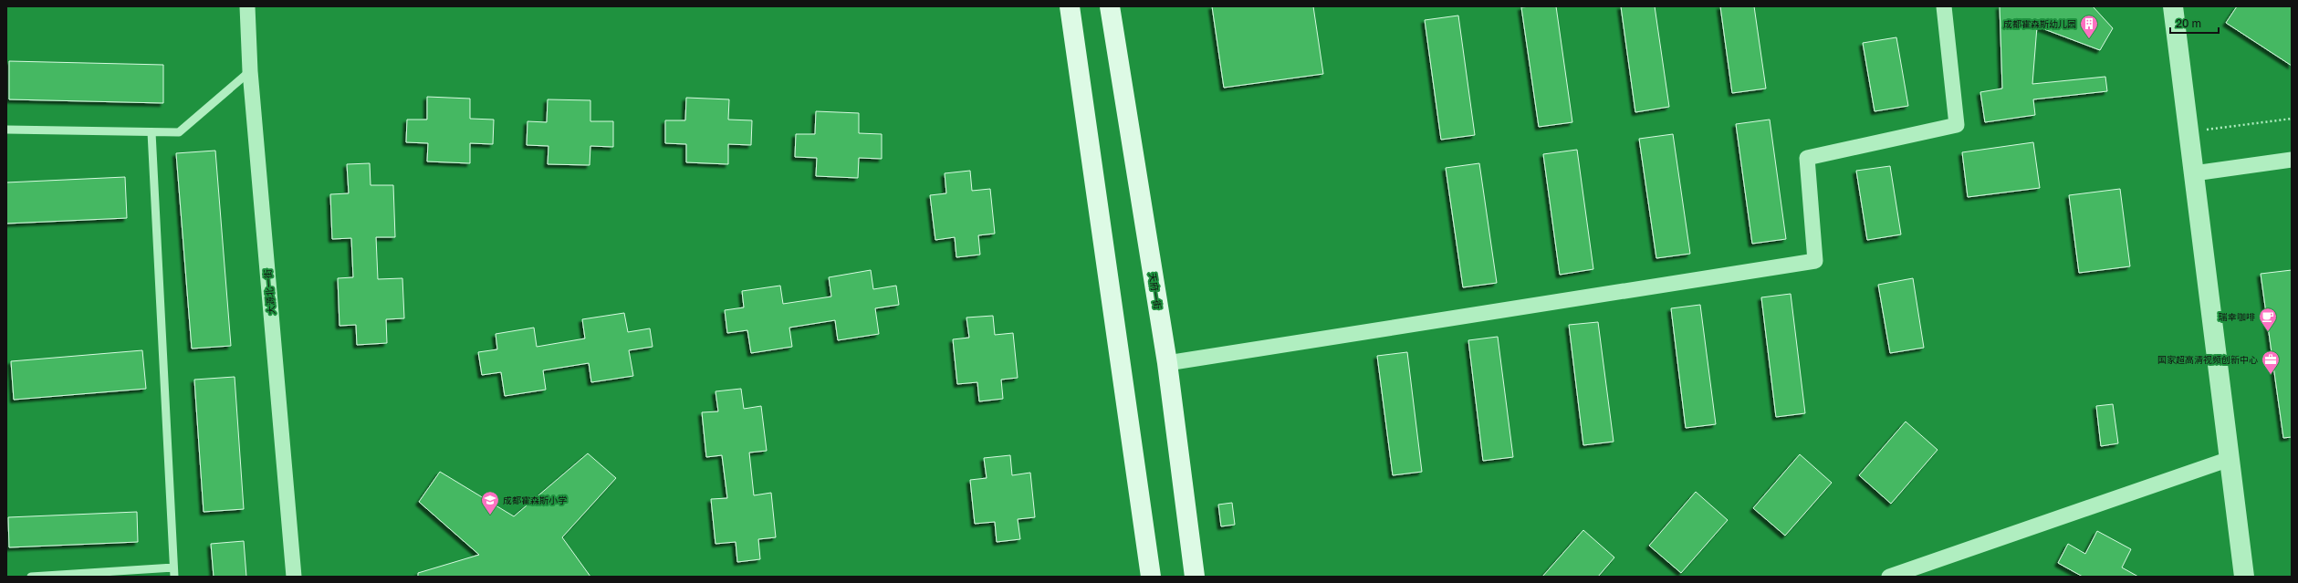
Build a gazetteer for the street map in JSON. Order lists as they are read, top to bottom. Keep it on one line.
{"streets":{"main road":["天府一街"],"street":["大源北一街"]},"places":{"building":["成都霍森斯幼儿园"],"cafe":["瑞幸咖啡"],"office":["国家超高清视频创新中心"],"school or university":["成都霍森斯小学"]},"scale_bar":"20 m"}
